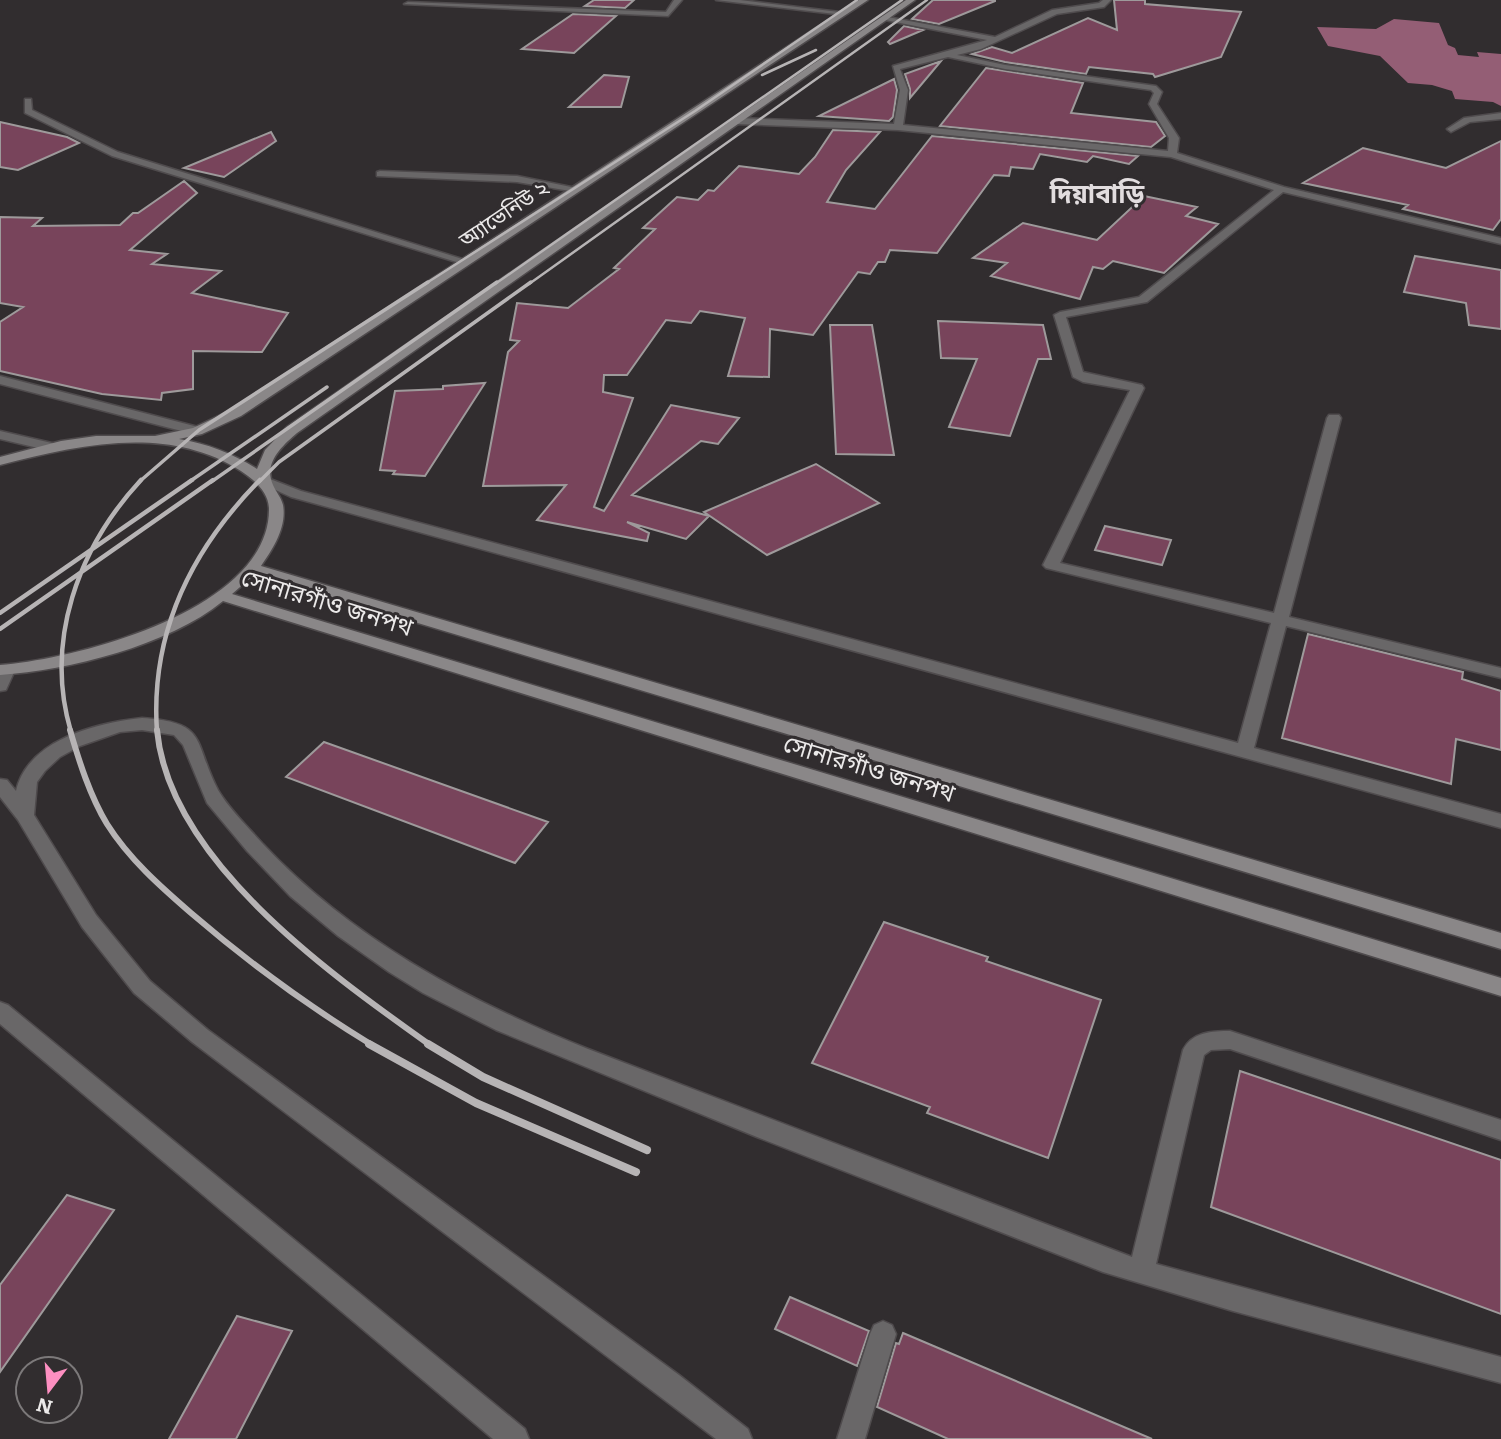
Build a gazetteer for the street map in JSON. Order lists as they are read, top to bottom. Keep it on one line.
{"streets":{"main road":["অ্যাভেনিউ ২","সোনারগাঁও জনপথ"]},"districts":["দিয়াবাড়ি"],"north":"bottom"}
